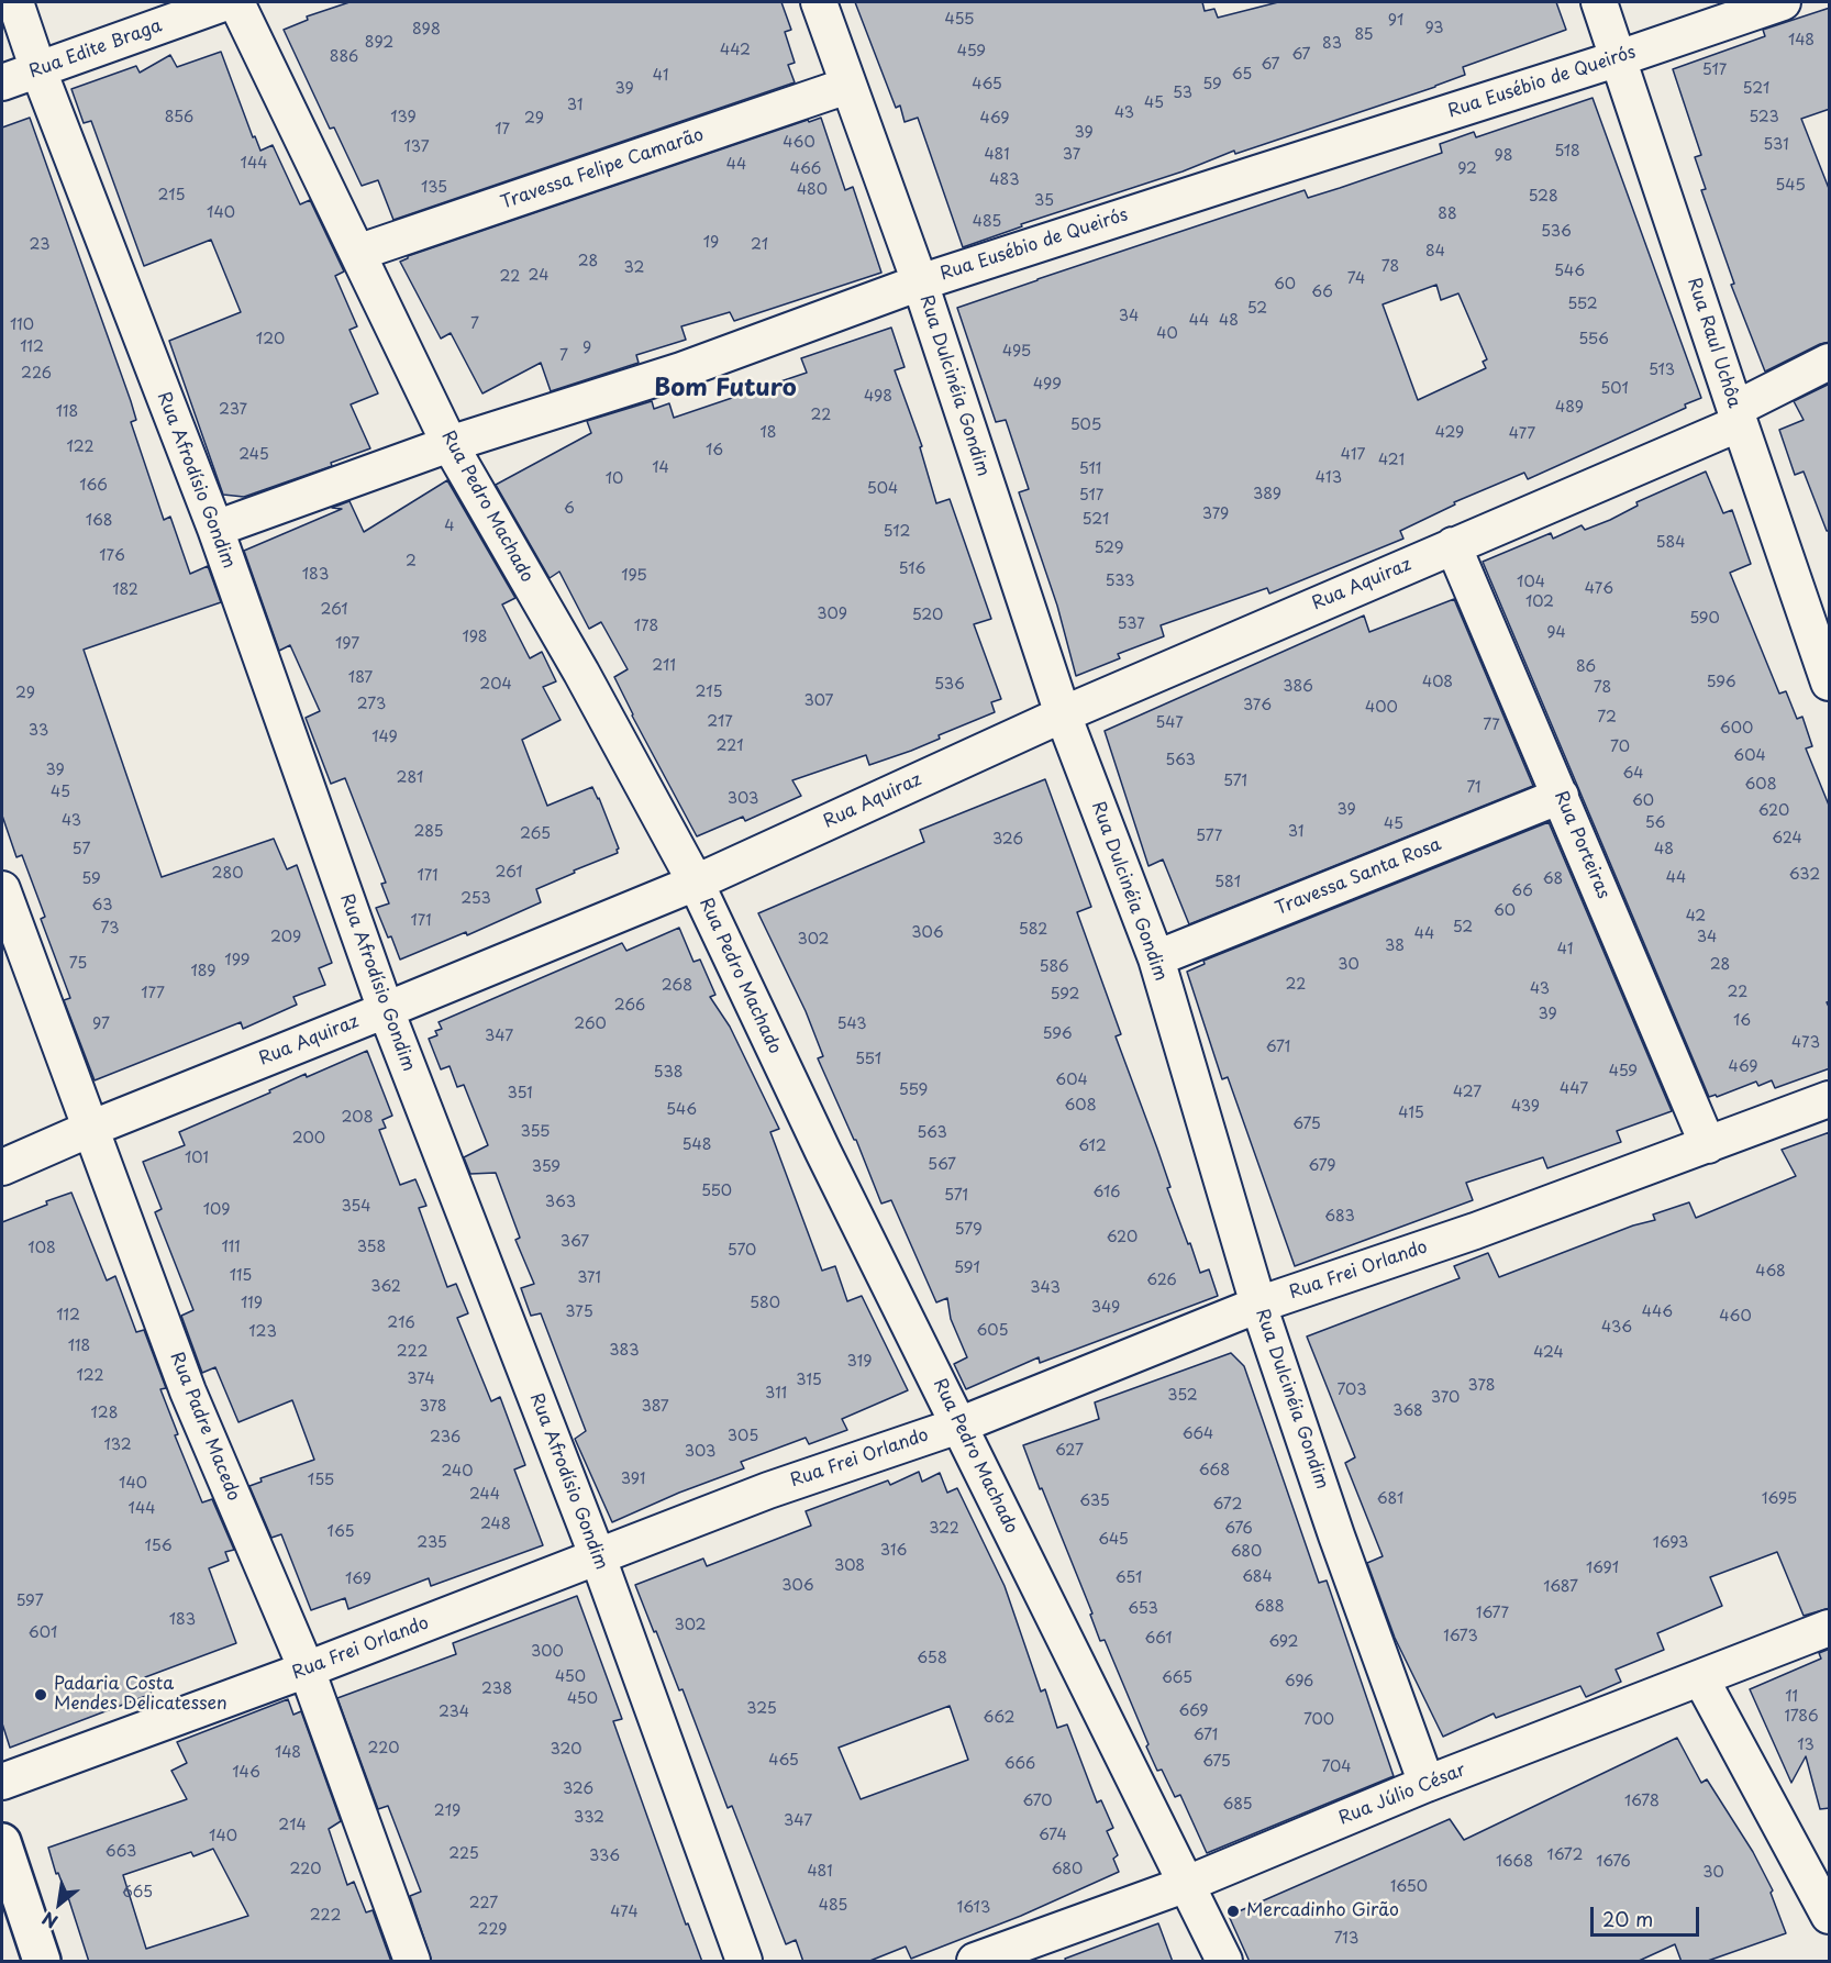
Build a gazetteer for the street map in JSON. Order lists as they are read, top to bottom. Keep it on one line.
{"streets":{"street":["Rua Edite Braga","Rua Eusébio de Queirós","Travessa Felipe Camarão","Rua Raul Uchôa","Rua Dulcinéia Gondim","Rua Afrodísio Gondim","Rua Pedro Machado","Rua Aquiraz","Rua Porteiras","Travessa Santa Rosa","Rua Frei Orlando","Rua Padre Macedo","Rua Júlio César"]},"crossings":[["Rua Edite Braga","Rua Afrodísio Gondim"],["Rua Eusébio de Queirós","Rua Raul Uchôa"],["Rua Eusébio de Queirós","Rua Dulcinéia Gondim"],["Rua Eusébio de Queirós","Rua Afrodísio Gondim"],["Rua Eusébio de Queirós","Rua Pedro Machado"],["Travessa Felipe Camarão","Rua Dulcinéia Gondim"],["Travessa Felipe Camarão","Rua Pedro Machado"],["Rua Raul Uchôa","Rua Aquiraz"],["Rua Dulcinéia Gondim","Rua Aquiraz"],["Rua Dulcinéia Gondim","Travessa Santa Rosa"],["Rua Dulcinéia Gondim","Rua Frei Orlando"],["Rua Dulcinéia Gondim","Rua Júlio César"],["Rua Afrodísio Gondim","Rua Aquiraz"],["Rua Afrodísio Gondim","Rua Frei Orlando"],["Rua Pedro Machado","Rua Aquiraz"],["Rua Pedro Machado","Rua Frei Orlando"],["Rua Pedro Machado","Rua Júlio César"],["Rua Aquiraz","Rua Porteiras"],["Rua Aquiraz","Rua Padre Macedo"],["Rua Porteiras","Travessa Santa Rosa"],["Rua Porteiras","Rua Frei Orlando"],["Rua Frei Orlando","Rua Padre Macedo"]],"districts":["Bom Futuro"],"places":["Padaria Costa Mendes Delicatessen","Mercadinho Girão"],"house_numbers":["455","91","93","898","85","148","892","83","442","459","67","886","67","517","65","41","465","59","39","521","53","45","31","43","856","139","523","29","469","17","39","460","531","137","518","481","37","98","144","44","466","92","483","545","135","480","215","528","35","140","88","485","536","19","23","21","84","28","78","32","546","24","22","74","60","66","552","52","34","44","48","7","110","40","120","556","112","9","495","7","513","226","499","501","498","489","237","118","22","505","18","429","477","122","16","245","417","421","14","511","413","10","166","504","389","517","6","379","521","168","4","512","584","529","176","2","516","183","195","533","104","476","182","102","261","309","520","590","537","178","94","198","197","211","86","187","408","596","204","536","386","78","215","29","307","273","376","400","72","217","547","77","600","33","149","221","70","604","563","39","64","281","571","608","71","45","303","60","39","620","43","56","45","285","31","265","577","624","326","57","48","261","280","632","171","44","59","68","581","66","253","63","60","42","171","52","73","582","306","44","209","34","302","38","41","199","75","30","28","586","189","22","268","43","22","177","592","266","39","16","97","260","543","596","347","473","671","551","469","459","538","604","447","559","427","351","608","439","546","415","208","675","355","563","200","548","612","101","567","679","359","550","616","571","363","354","109","683","579","620","367","111","358","108","570","591","468","115","371","626","362","343","119","580","349","375","446","112","460","216","436","605","123","118","383","222","424","319","122","374","315","378","703","311","352","370","378","387","368","128","664","305","236","132","627","303","668","240","391","155","140","244","681","1695","635","672","144","248","322","676","165","645","235","1693","156","316","680","308","1691","684","651","169","306","1687","597","688","653","1677","183","302","601","1673","661","692","300","658","450","665","696","238","11","450","325","669","234","1786","662","700","671","13","220","320","148","465","675","666","704","146","326","670","1678","685","219","332","347","214","674","140","663","225","1672","336","1668","1676","220","680","481","30","1650","665","227","485","1613","474","222","229","713"],"scale_bar":"20 m","north":"bottom left"}
